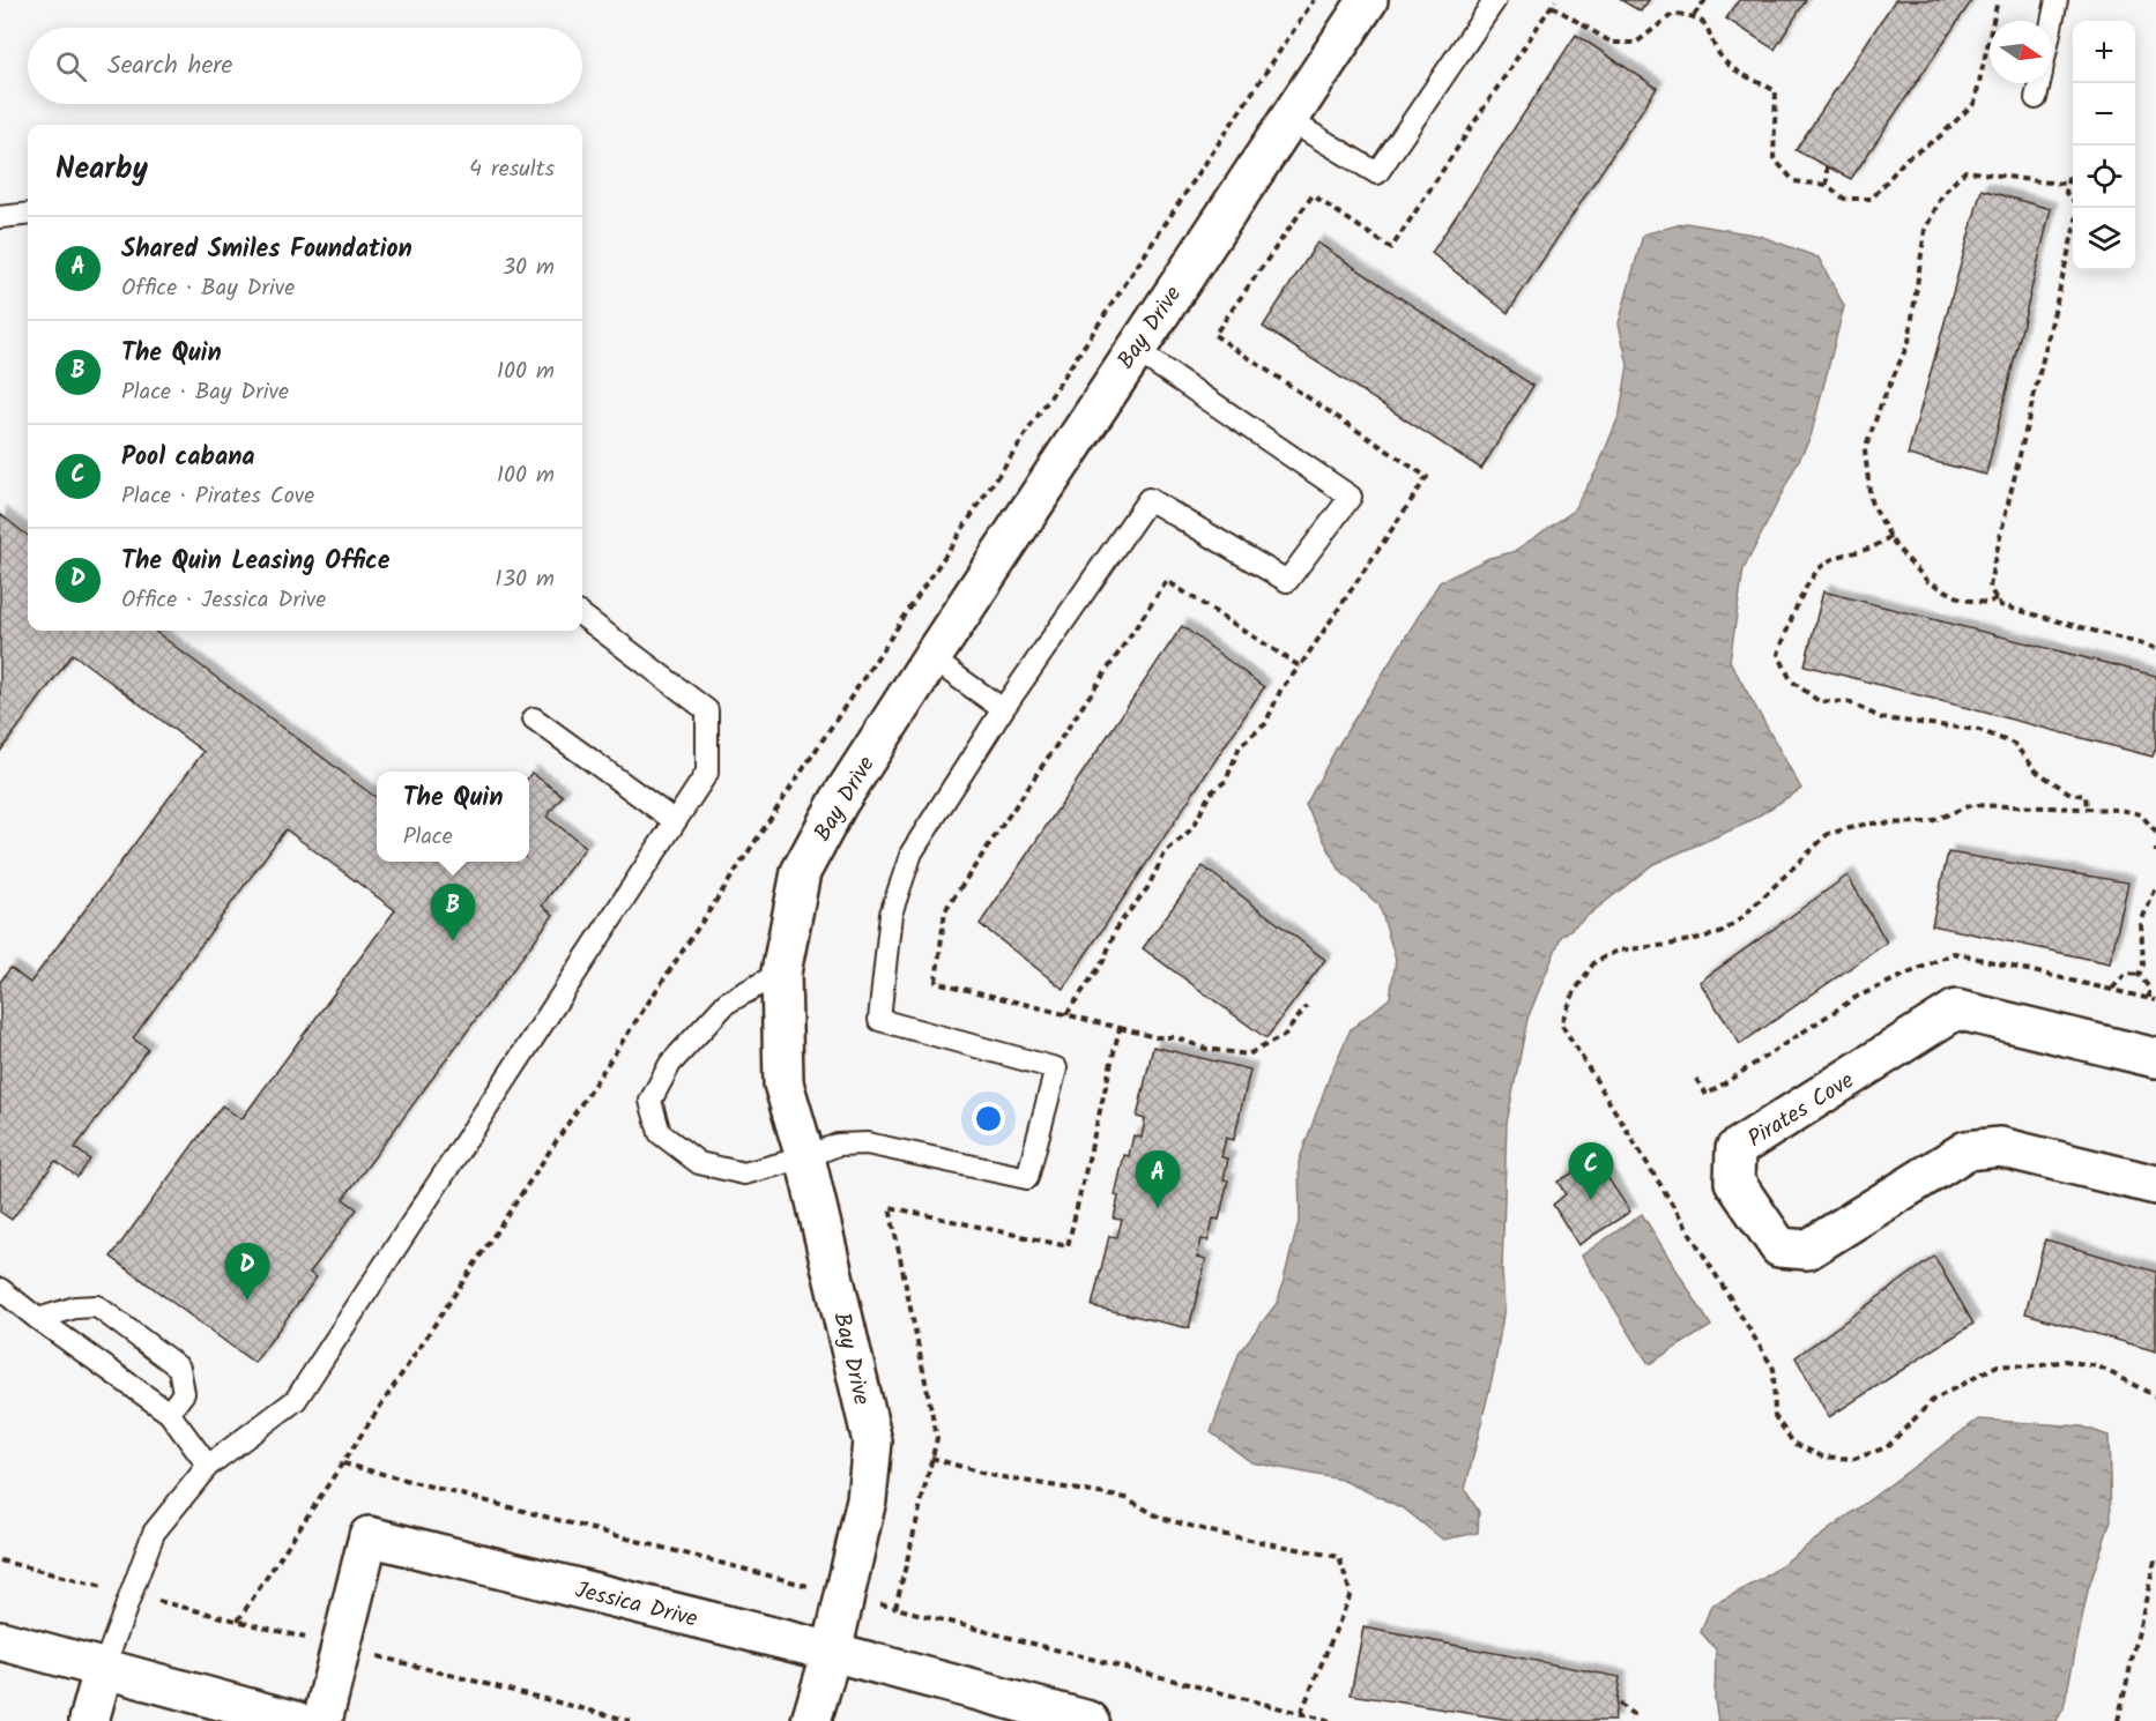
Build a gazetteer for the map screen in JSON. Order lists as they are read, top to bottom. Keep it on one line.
{"streets":{"street":["Bay Drive","Pirates Cove","Jessica Drive"]},"crossings":[["Bay Drive","Jessica Drive"]],"north":"right","page":{"map_buttons":["+","−"],"search":"Search here","heading":["Nearby","4 results"],"list":[{"mark":"A","name":"Shared Smiles Foundation","note":"Office · Bay Drive","value":"30 m"},{"mark":"B","name":"The Quin","note":"Place · Bay Drive","value":"100 m"},{"mark":"C","name":"Pool cabana","note":"Place · Pirates Cove","value":"100 m"},{"mark":"D","name":"The Quin Leasing Office","note":"Office · Jessica Drive","value":"130 m"}],"popup":["The Quin","Place"],"pins":["B","C","A","D"]}}
